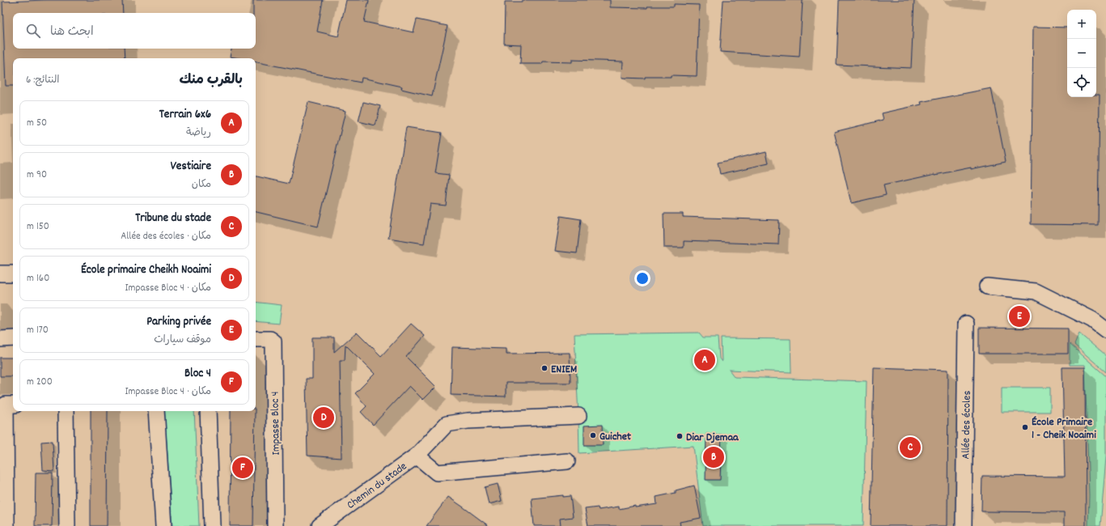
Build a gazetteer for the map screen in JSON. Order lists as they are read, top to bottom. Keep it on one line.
{"streets":{"street":["Impasse Bloc 4","Allée des écoles","Chemin du stade"]},"places":["ENIEM","École Primaire 1 - Cheik Noaimi","Guichet","Diar Djemaa"],"page":{"map_buttons":["+","−"],"search":"ابحث هنا","heading":["بالقرب منك","النتائج: 6"],"list":[{"mark":"A","name":"Terrain 6x6","note":"رياضة","value":"50 m"},{"mark":"B","name":"Vestiaire","note":"مكان","value":"90 m"},{"mark":"C","name":"Tribune du stade","note":"مكان · Allée des écoles","value":"150 m"},{"mark":"D","name":"École primaire Cheikh Noaimi","note":"مكان · Impasse Bloc 4","value":"160 m"},{"mark":"E","name":"Parking privée","note":"موقف سيارات","value":"170 m"},{"mark":"F","name":"Bloc 4","note":"مكان · Impasse Bloc 4","value":"200 m"}],"pins":["E","A","D","C","B","F"]}}
